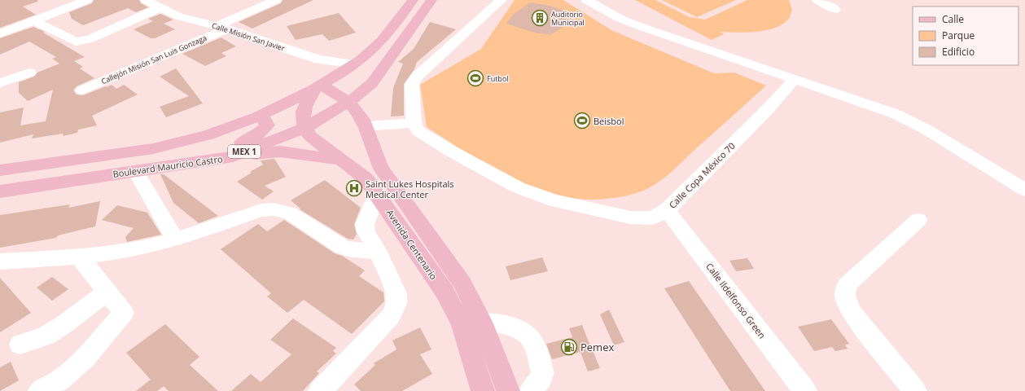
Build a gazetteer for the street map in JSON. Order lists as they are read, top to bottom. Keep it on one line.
{"streets":{"main road":["MEX 1","Boulevard Mauricio Castro","Avenida Centenario"],"street":["Calle Misión San Javier","Callejón Misión San Luis Gonzaga","Calle Copa México 70","Calle Ildelfonso Green"]},"crossings":[["Calle Misión San Javier","Callejón Misión San Luis Gonzaga"],["Calle Misión San Javier","Boulevard Mauricio Castro"],["Boulevard Mauricio Castro","Avenida Centenario"],["Calle Copa México 70","Calle Ildelfonso Green"]],"places":{"building":["Auditorio Municipal"],"sports":["Futbol","Beisbol"],"hospital":["Saint Lukes Hospitals Medical Center"],"fuel station":["Pemex"]},"legend":["Calle","Parque","Edificio"]}
